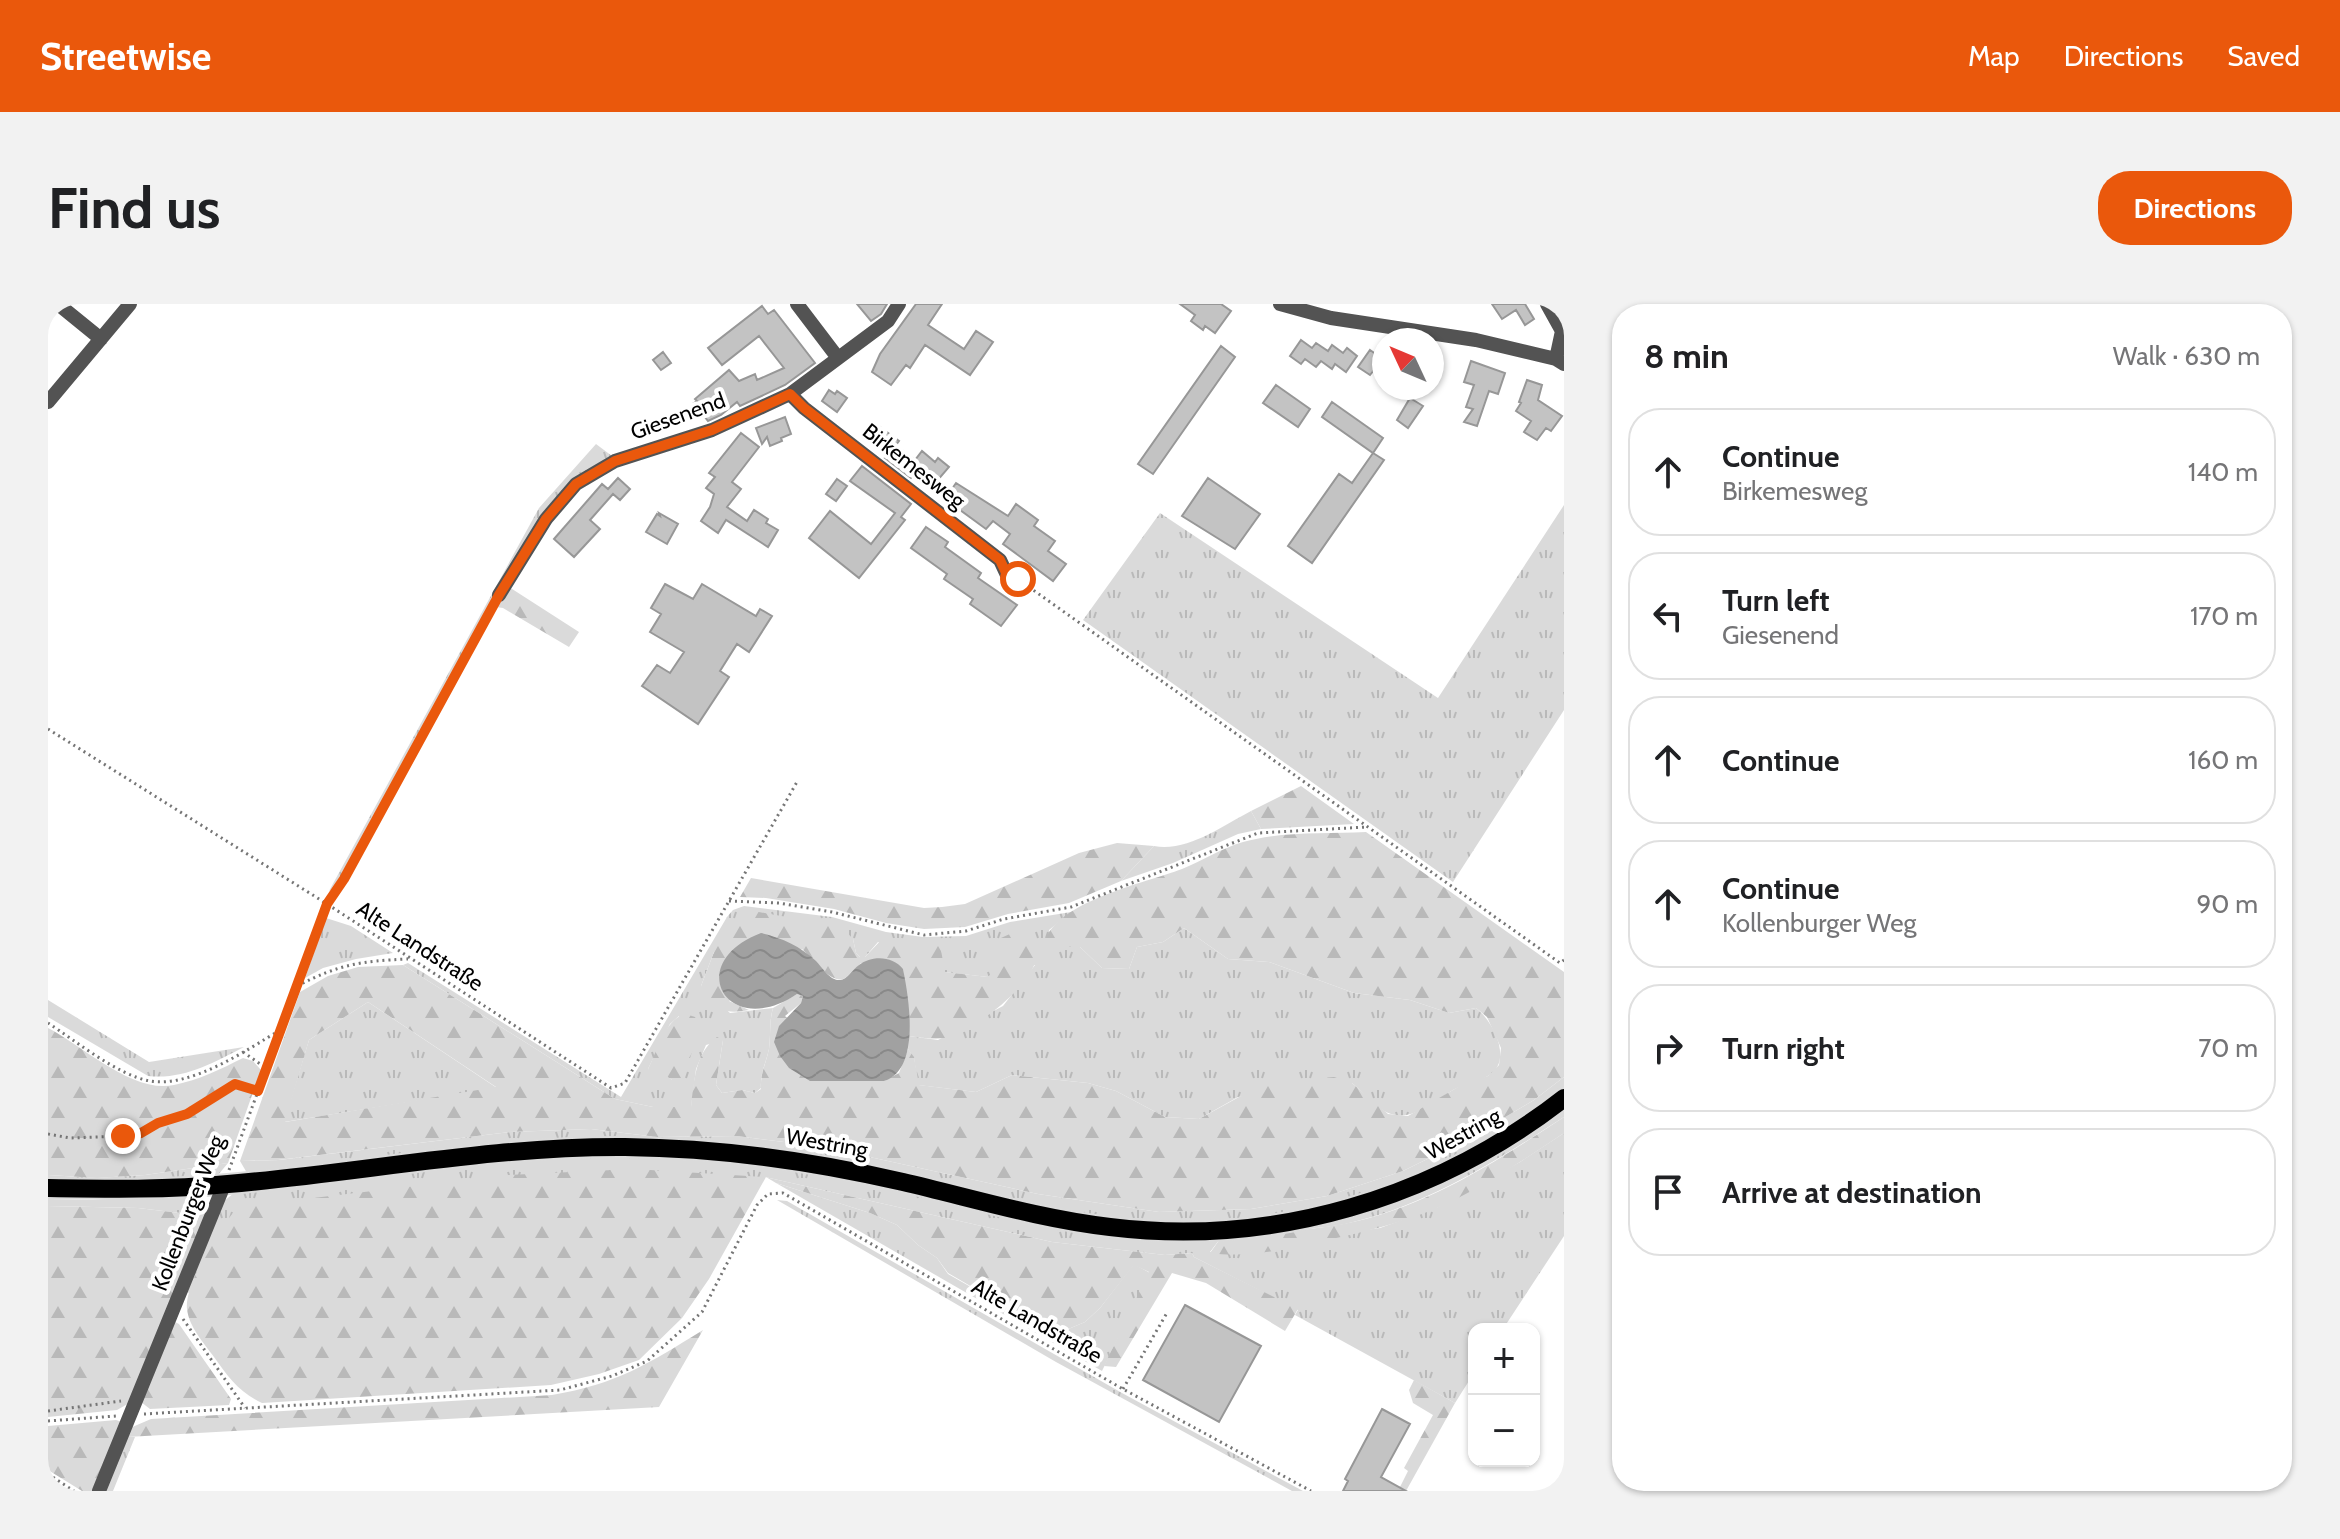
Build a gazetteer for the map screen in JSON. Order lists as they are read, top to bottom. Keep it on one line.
{"streets":{"main road":["Westring"],"street":["Giesenend","Birkemesweg","Kollenburger Weg"],"path":["Alte Landstraße"]},"crossings":[["Giesenend","Birkemesweg"],["Giesenend","Kollenburger Weg"],["Alte Landstraße","Kollenburger Weg"],["Westring","Kollenburger Weg"]],"north":"top left","page":{"header":"Streetwise","nav":["Map","Directions","Saved"],"buttons":"Directions","title":"Find us","heading":["8 min","Walk · 630 m"],"list":[["Continue","Birkemesweg","140 m"],["Turn left","Giesenend","170 m"],["Continue","160 m"],["Continue","Kollenburger Weg","90 m"],["Turn right","70 m"],"Arrive at destination"],"map_buttons":["+","−"]}}
